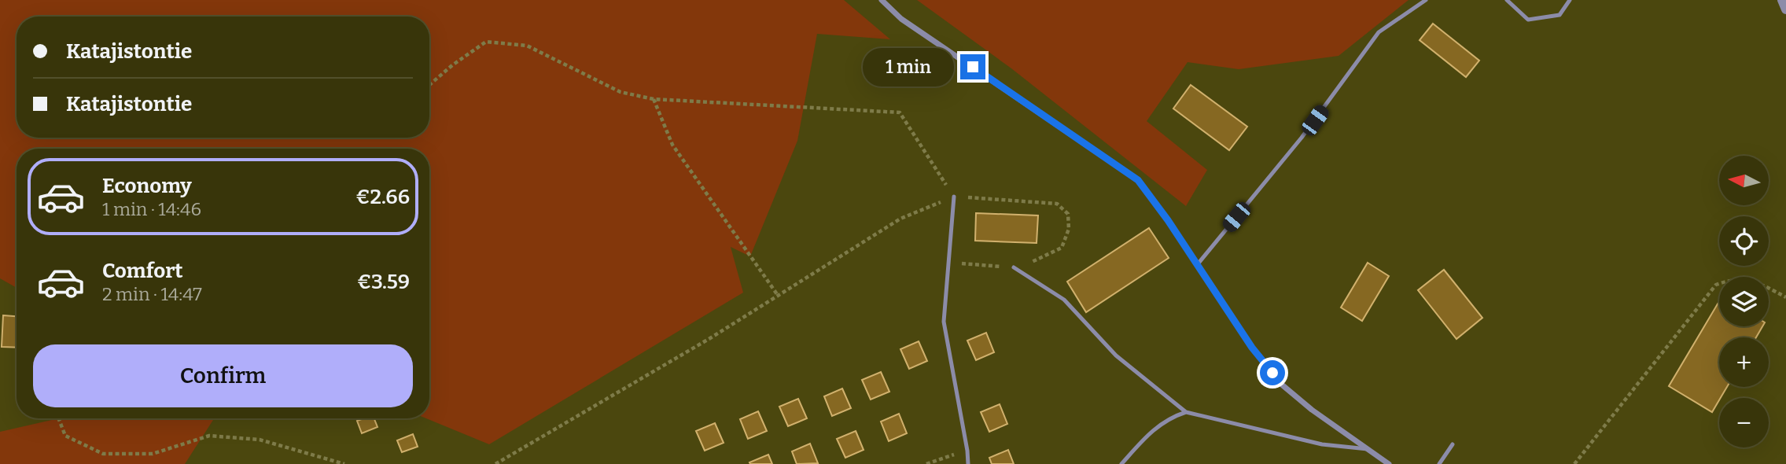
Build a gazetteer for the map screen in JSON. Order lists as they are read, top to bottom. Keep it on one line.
{"north":"left","page":{"banner":["Katajistontie","Katajistontie"],"bubble":"1 min","map_buttons":["+","−"],"list":[{"name":"Economy","note":"1 min · 14:46","value":"€2.66"},{"name":"Comfort","note":"2 min · 14:47","value":"€3.59"}],"buttons":"Confirm"}}
